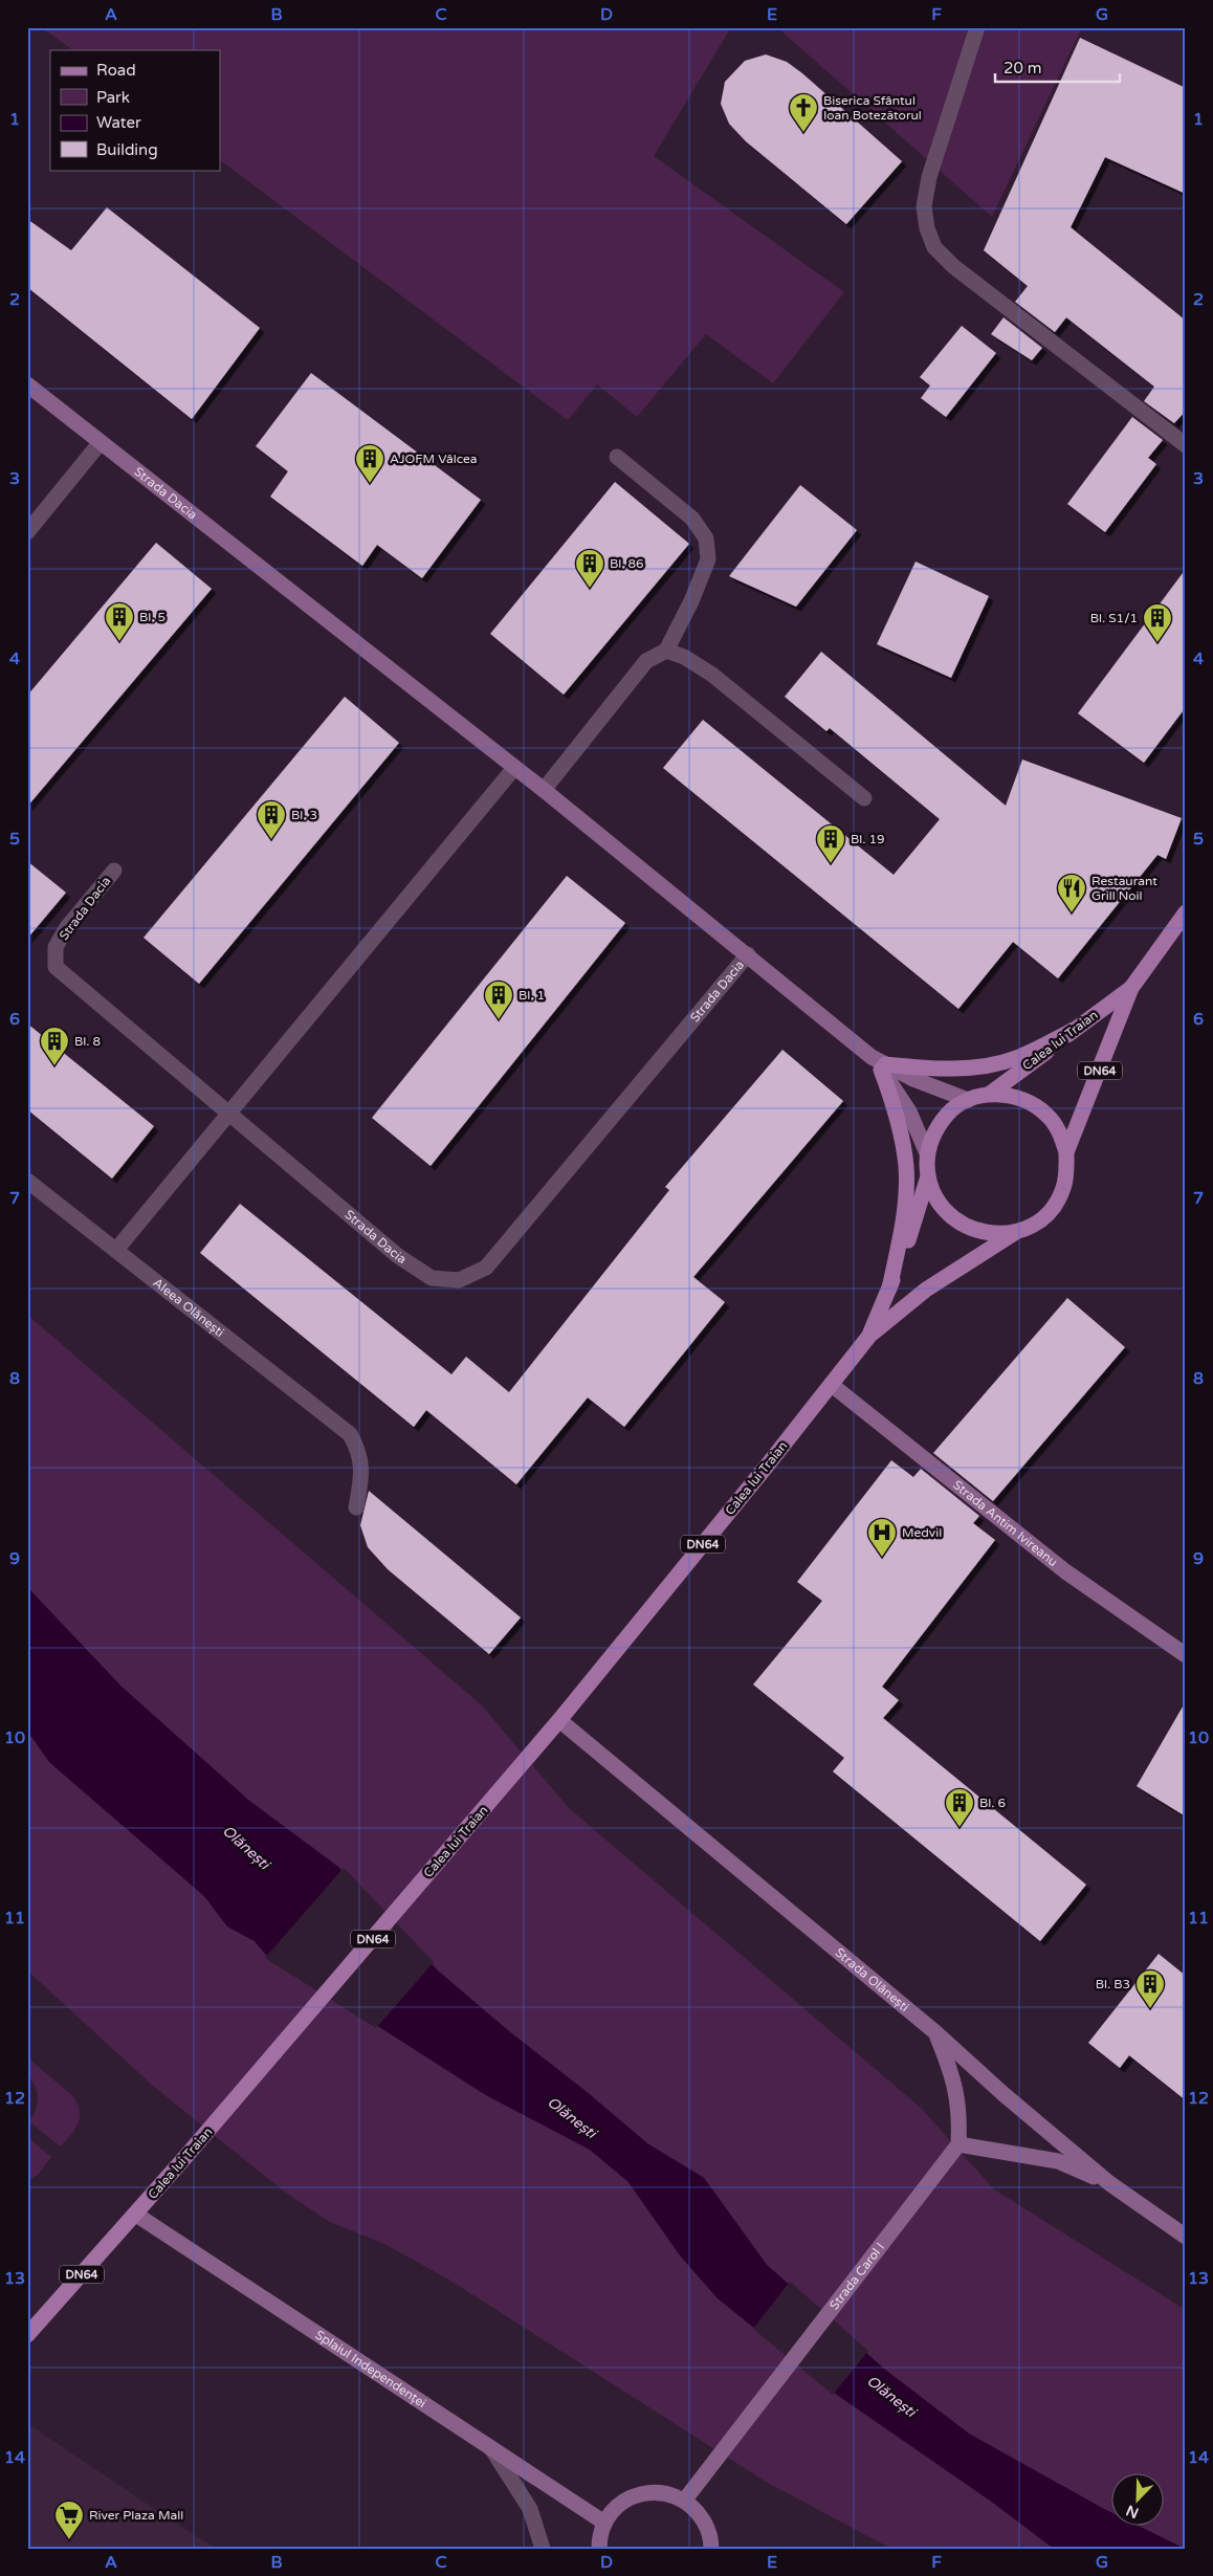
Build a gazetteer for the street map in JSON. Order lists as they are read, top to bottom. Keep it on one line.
{"streets":{"main road":["Calea lui Traian","DN64"],"street":["Strada Dacia","Aleea Olănești","Strada Antim Ivireanu","Strada Olănești","Strada Carol I","Splaiul Independenței"]},"crossings":[["Strada Dacia","Calea lui Traian"],["Calea lui Traian","Strada Antim Ivireanu"],["Calea lui Traian","Strada Olănești"],["Calea lui Traian","Splaiul Independenței"]],"water":["Olănești"],"places":{"church":["Biserica Sfântul Ioan Botezătorul"],"building":["AJOFM Vâlcea","Bl. 86","Bl. 5","Bl. S1/1","Bl. 3","Bl. 19","Bl. 1","Bl. 8","Bl. 6","Bl. B3"],"restaurant":["Restaurant Grill Noil"],"hospital":["Medvil"],"supermarket":["River Plaza Mall"]},"legend":["Road","Park","Water","Building"],"scale_bar":"20 m","north":"bottom left","grid":{"columns":["A","B","C","D","E","F","G"],"rows":["1","2","3","4","5","6","7","8","9","10","11","12","13","14"]}}
